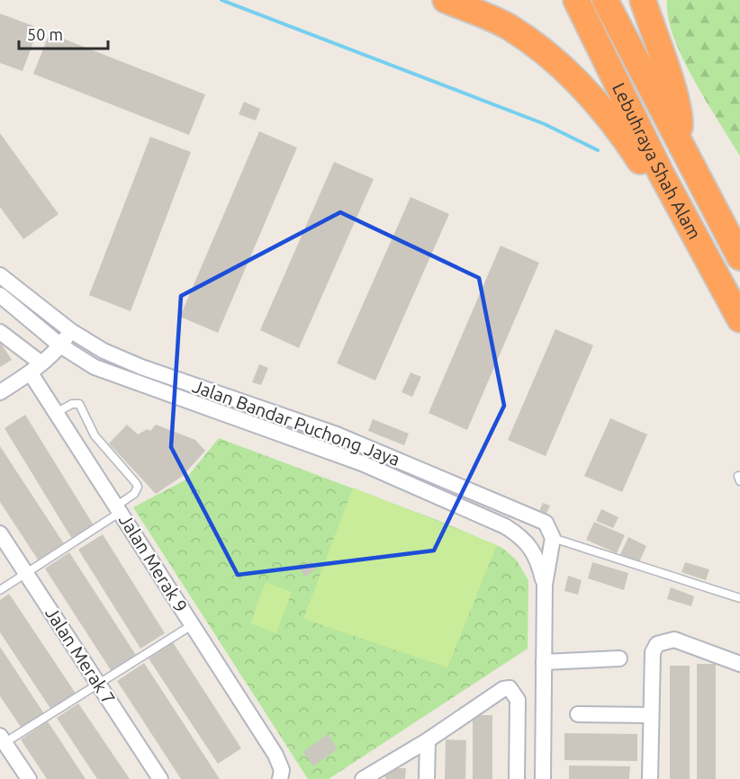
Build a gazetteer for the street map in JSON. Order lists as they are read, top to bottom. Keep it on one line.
{"streets":{"highway":["Lebuhraya Shah Alam"],"street":["Jalan Bandar Puchong Jaya","Jalan Merak 9","Jalan Merak 7"]},"scale_bar":"50 m"}
